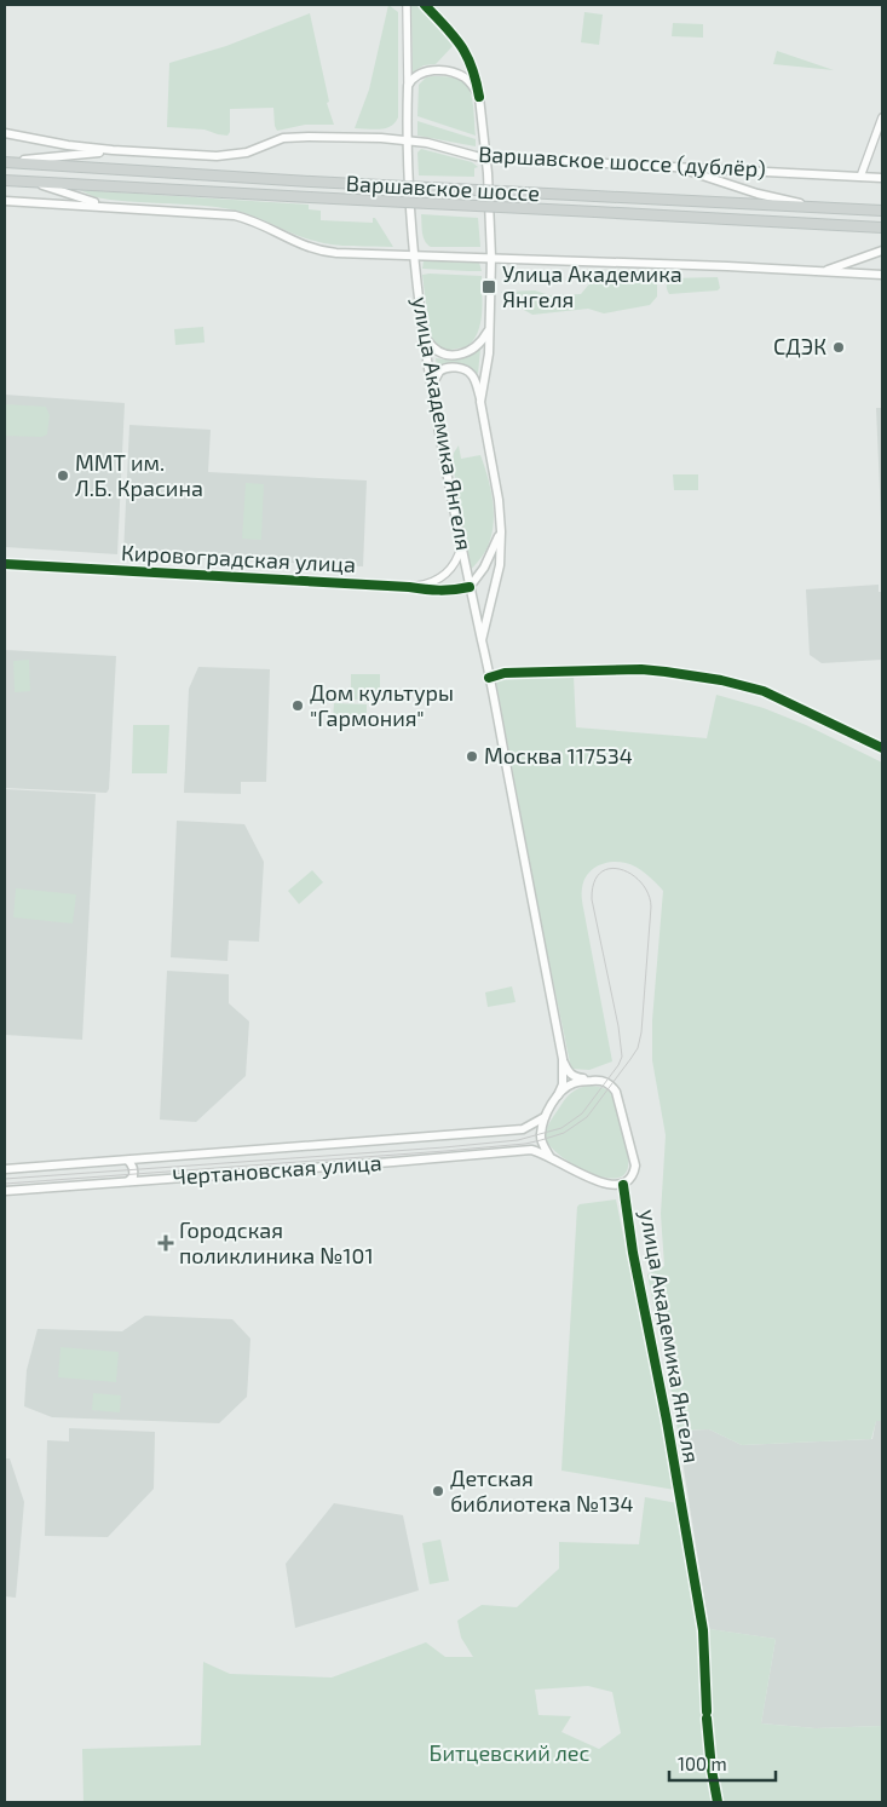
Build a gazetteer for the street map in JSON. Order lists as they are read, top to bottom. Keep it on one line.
{"streets":{"main road":["Варшавское шоссе (дублёр)","Варшавское шоссе","улица Академика Янгеля","Чертановская улица"],"street":["Кировоградская улица"]},"crossings":[["Варшавское шоссе (дублёр)","улица Академика Янгеля"],["улица Академика Янгеля","Кировоградская улица"],["улица Академика Янгеля","Чертановская улица"]],"parks":["Битцевский лес"],"places":{"transit":["Улица Академика Янгеля"],"other":["СДЭК","ММТ им. Л.Б. Красина","Дом культуры \"Гармония\"","Москва 117534","Детская библиотека №134"],"health":["Городская поликлиника №101"]},"scale_bar":"100 m"}
